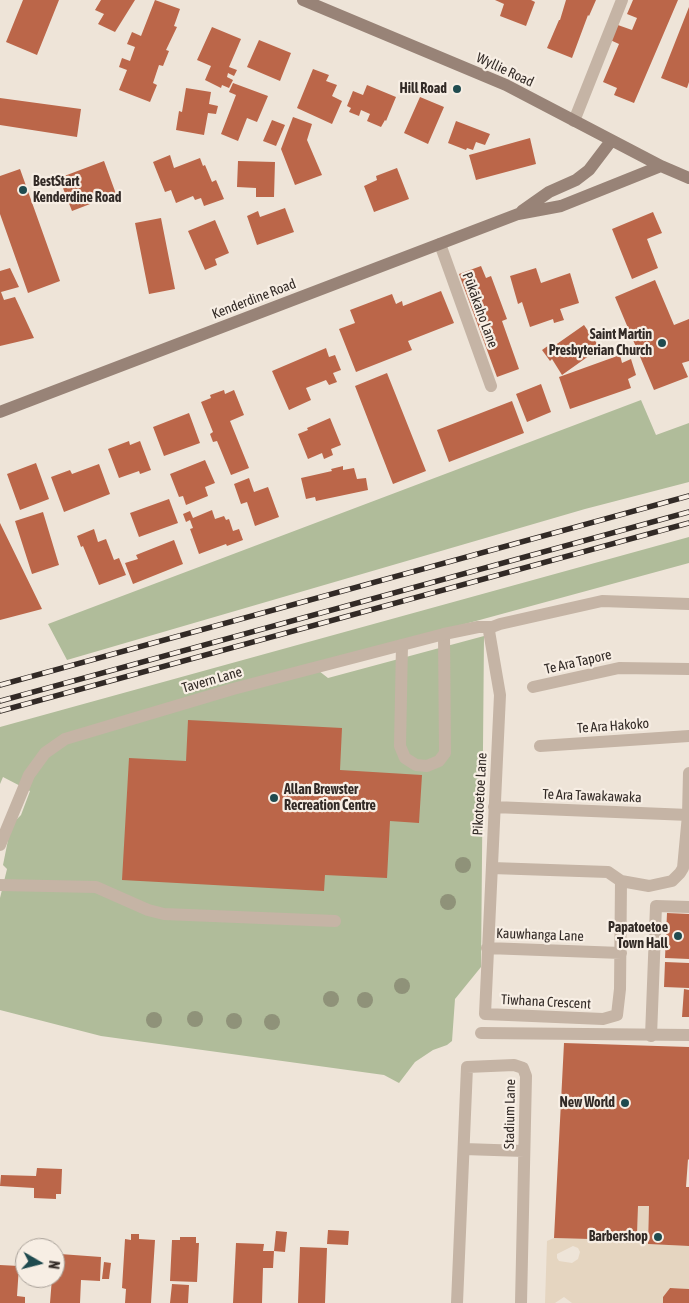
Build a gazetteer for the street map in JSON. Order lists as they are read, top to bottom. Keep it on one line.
{"streets":{"street":["Wyllie Road","Kenderdine Road","Pūkākaho Lane","Te Ara Tapore","Tavern Lane","Te Ara Hakoko","Pikotoetoe Lane","Te Ara Tawakawaka","Kauwhanga Lane","Tiwhana Crescent","Stadium Lane"]},"crossings":[["Wyllie Road","Kenderdine Road"],["Kenderdine Road","Pūkākaho Lane"],["Tavern Lane","Pikotoetoe Lane"],["Pikotoetoe Lane","Te Ara Tawakawaka"],["Pikotoetoe Lane","Tiwhana Crescent"],["Kauwhanga Lane","Tiwhana Crescent"]],"places":["Hill Road","BestStart Kenderdine Road","Saint Martin Presbyterian Church","Allan Brewster Recreation Centre","Papatoetoe Town Hall","New World","Barbershop"],"north":"right"}
